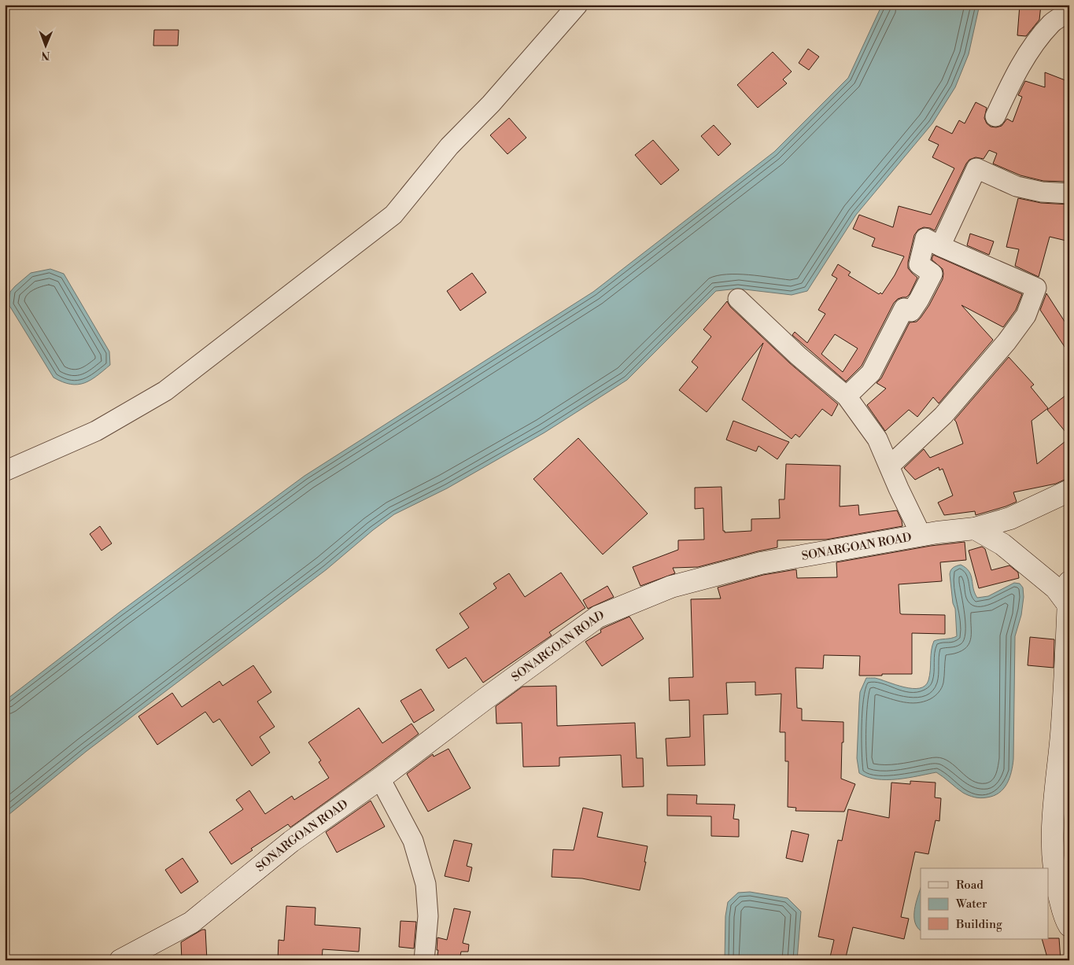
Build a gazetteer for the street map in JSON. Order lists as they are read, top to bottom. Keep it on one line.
{"streets":{"main road":["SONARGOAN ROAD"]},"legend":["Road","Water","Building"],"north":"bottom"}
